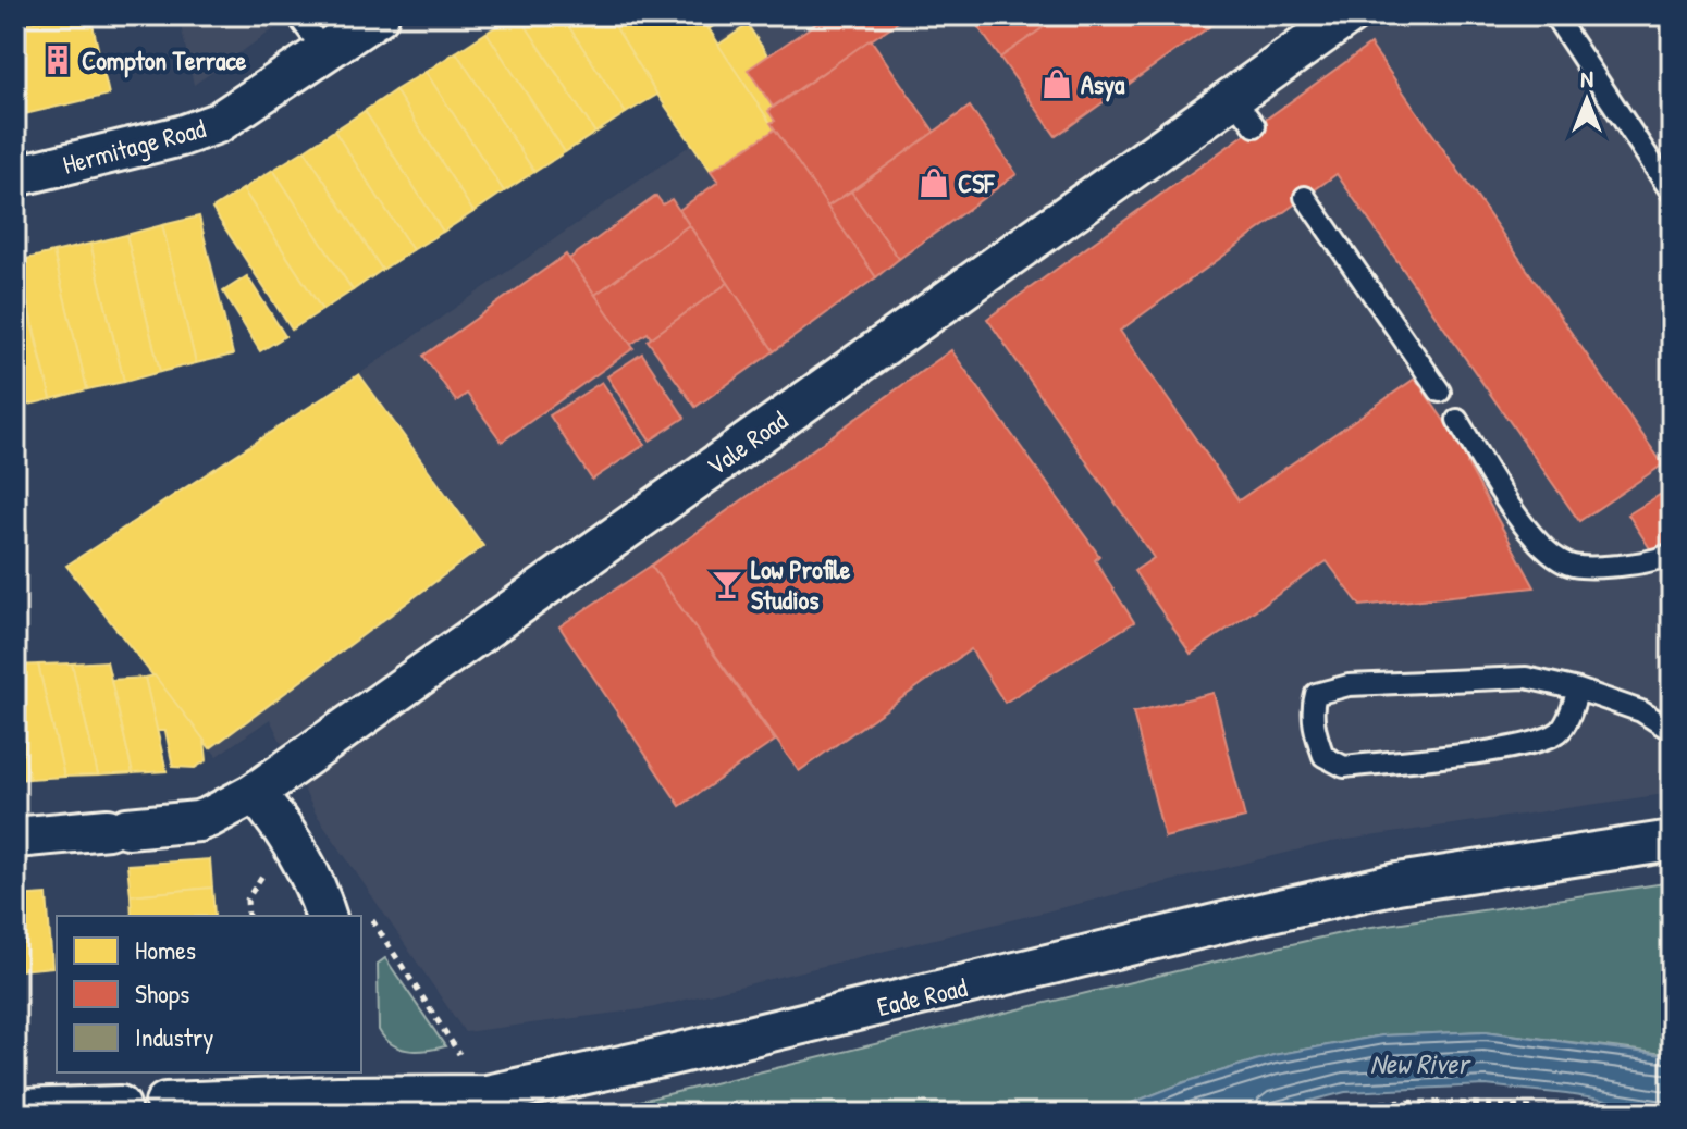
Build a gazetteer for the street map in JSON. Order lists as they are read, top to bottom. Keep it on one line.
{"streets":{"street":["Hermitage Road","Vale Road","Eade Road"]},"water":["New River"],"places":{"building":["Compton Terrace"],"shop":["Asya","CSF"],"bar":["Low Profile Studios"]},"legend":["Homes","Shops","Industry"],"north":"top"}
